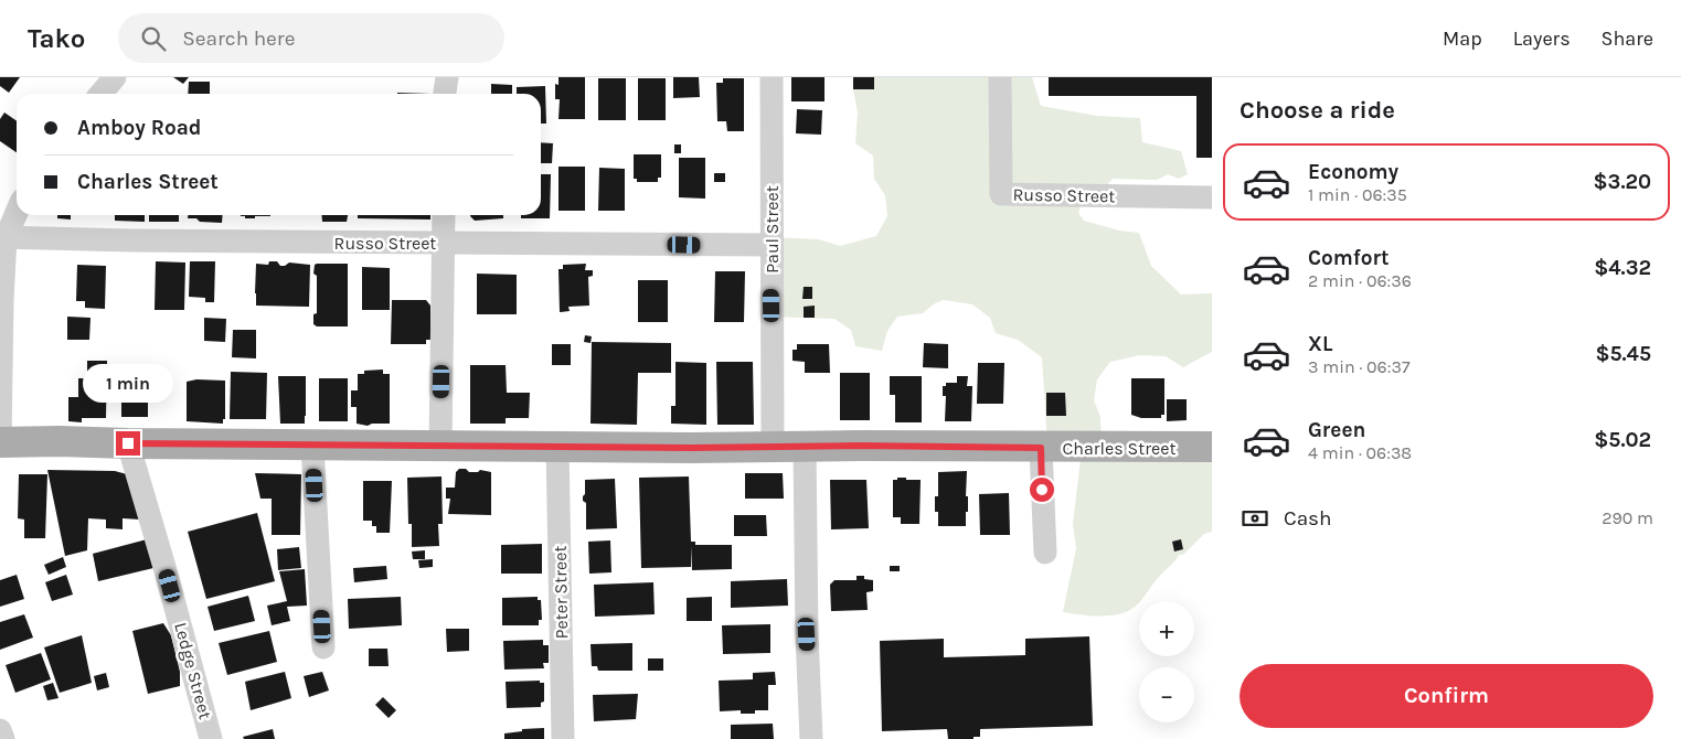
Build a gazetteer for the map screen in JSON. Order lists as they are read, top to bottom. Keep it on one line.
{"streets":{"main road":["Charles Street"],"street":["Russo Street","Paul Street","Peter Street","Ledge Street"]},"crossings":[["Russo Street","Paul Street"],["Paul Street","Charles Street"],["Charles Street","Peter Street"],["Charles Street","Ledge Street"]],"page":{"header":"Tako","search":"Search here","nav":["Map","Layers","Share"],"heading":"Choose a ride","banner":["Amboy Road","Charles Street"],"list":[{"name":"Economy","note":"1 min · 06:35","value":"$3.20"},{"name":"Comfort","note":"2 min · 06:36","value":"$4.32"},{"name":"XL","note":"3 min · 06:37","value":"$5.45"},{"name":"Green","note":"4 min · 06:38","value":"$5.02"}],"bubble":"1 min","pay":["Cash","290 m"],"map_buttons":["+","−"],"buttons":"Confirm"}}
